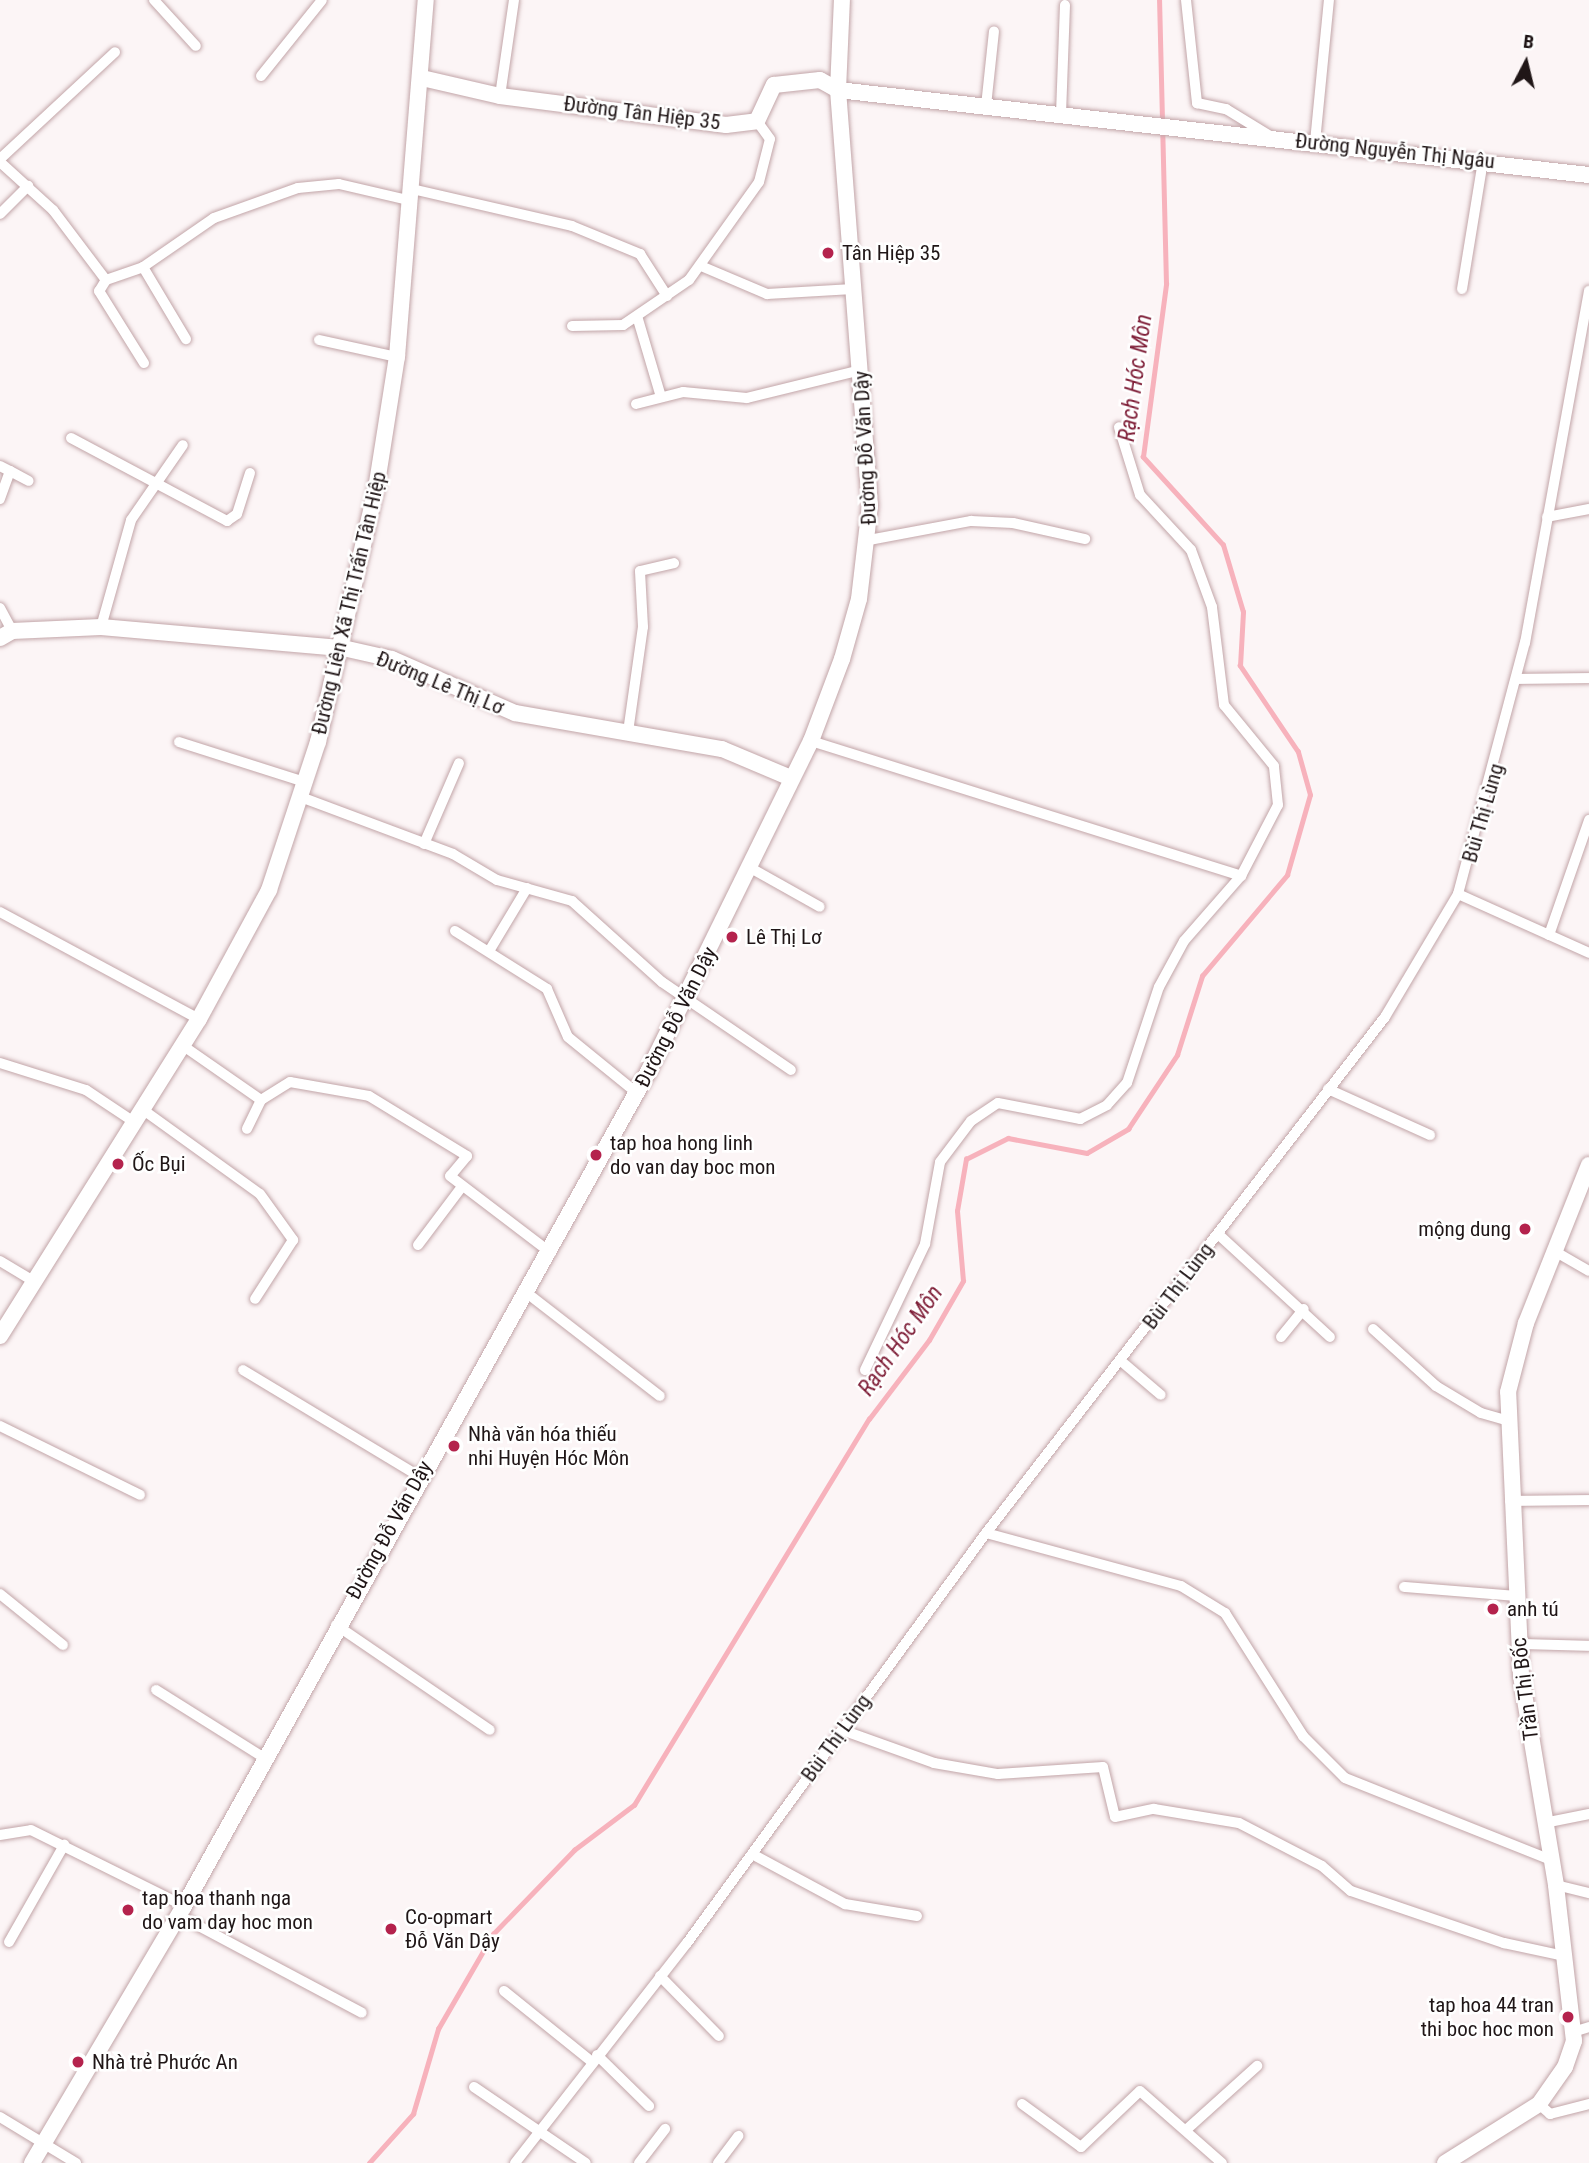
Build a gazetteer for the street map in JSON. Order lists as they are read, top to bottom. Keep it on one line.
{"streets":{"street":["Đường Tân Hiệp 35","Đường Nguyễn Thị Ngâu","Đường Đỗ Văn Dậy","Đường Liên Xã Thị Trấn Tân Hiệp","Đường Lê Thị Lơ","Bùi Thị Lùng","Trần Thị Bốc"]},"crossings":[["Đường Tân Hiệp 35","Đường Liên Xã Thị Trấn Tân Hiệp"],["Đường Đỗ Văn Dậy","Đường Lê Thị Lơ"],["Đường Liên Xã Thị Trấn Tân Hiệp","Đường Lê Thị Lơ"]],"water":["Rạch Hóc Môn"],"places":["Tân Hiệp 35","Lê Thị Lơ","tap hoa hong linh do van day boc mon","Ốc Bụi","mộng dung","Nhà văn hóa thiếu nhi Huyện Hóc Môn","anh tú","tap hoa thanh nga do vam day hoc mon","Co-opmart Đỗ Văn Dậy","tap hoa 44 tran thi boc hoc mon","Nhà trẻ Phước An"],"north":"top"}
